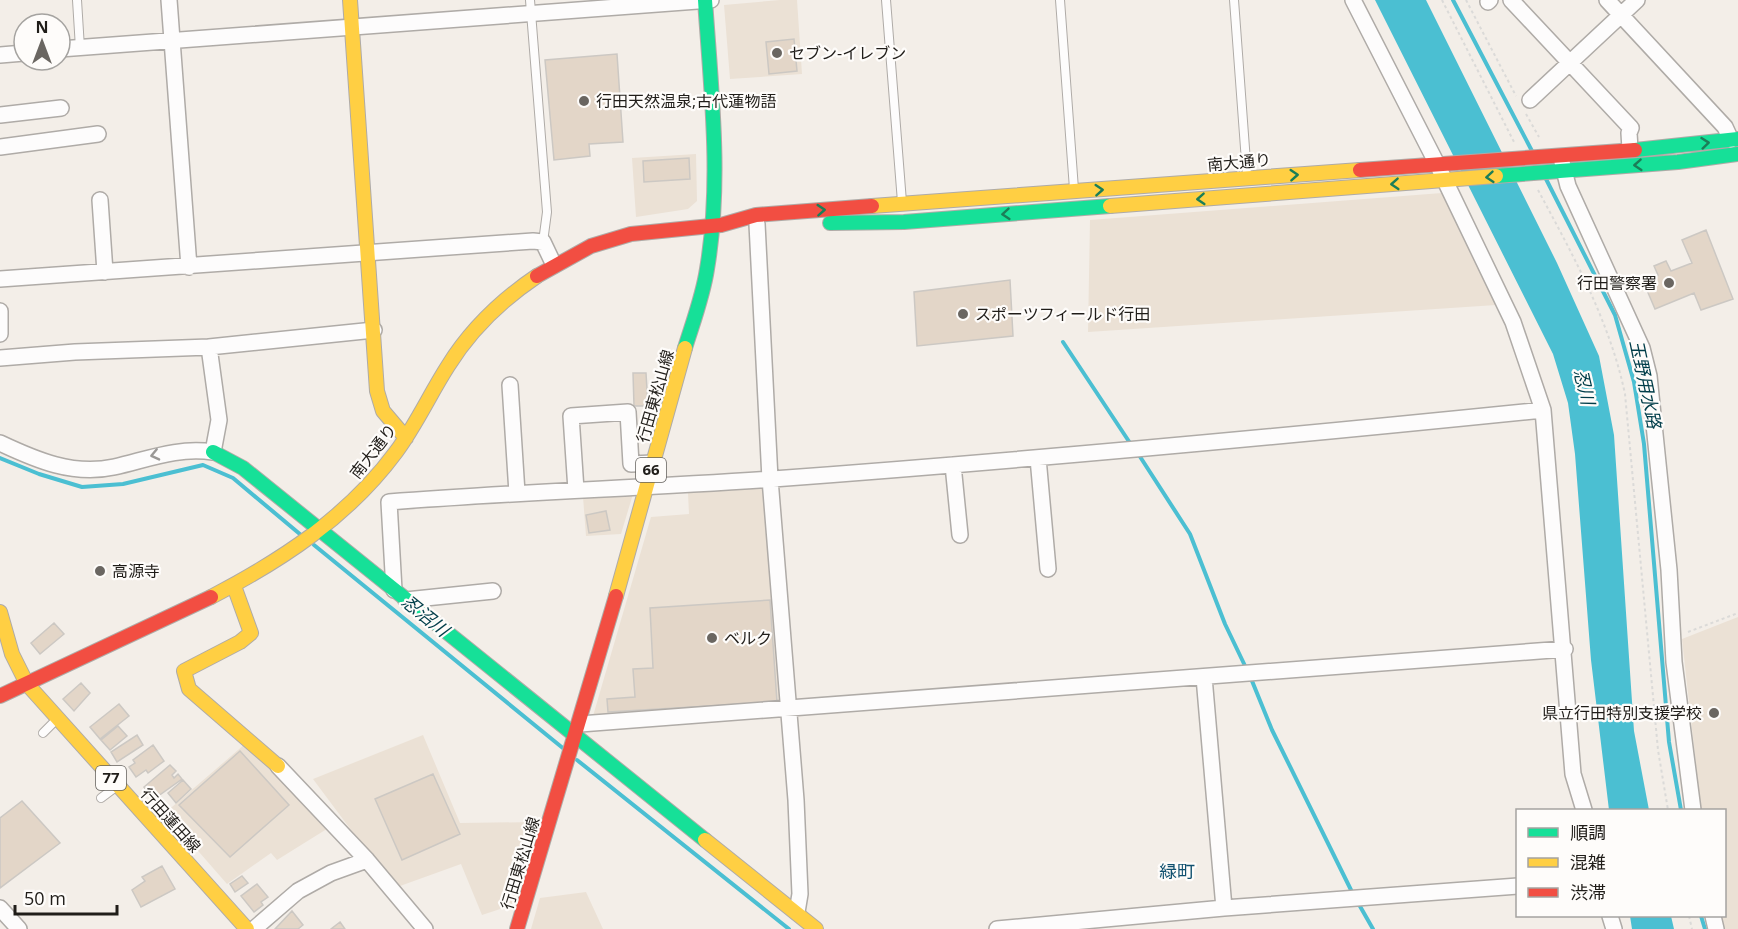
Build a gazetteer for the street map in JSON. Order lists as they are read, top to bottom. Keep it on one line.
{"streets":{"street":["南大通り","行田東松山線","66","77","行田蓮田線"]},"crossings":[["南大通り","行田東松山線"],["南大通り","行田蓮田線"]],"districts":["緑町"],"water":["玉野用水路","忍川","忍沼川"],"places":["セブン-イレブン","行田天然温泉;古代蓮物語","行田警察署","スポーツフィールド行田","高源寺","ベルク","県立行田特別支援学校"],"legend":["順調","混雑","渋滞"],"scale_bar":"50 m","north":"top"}
